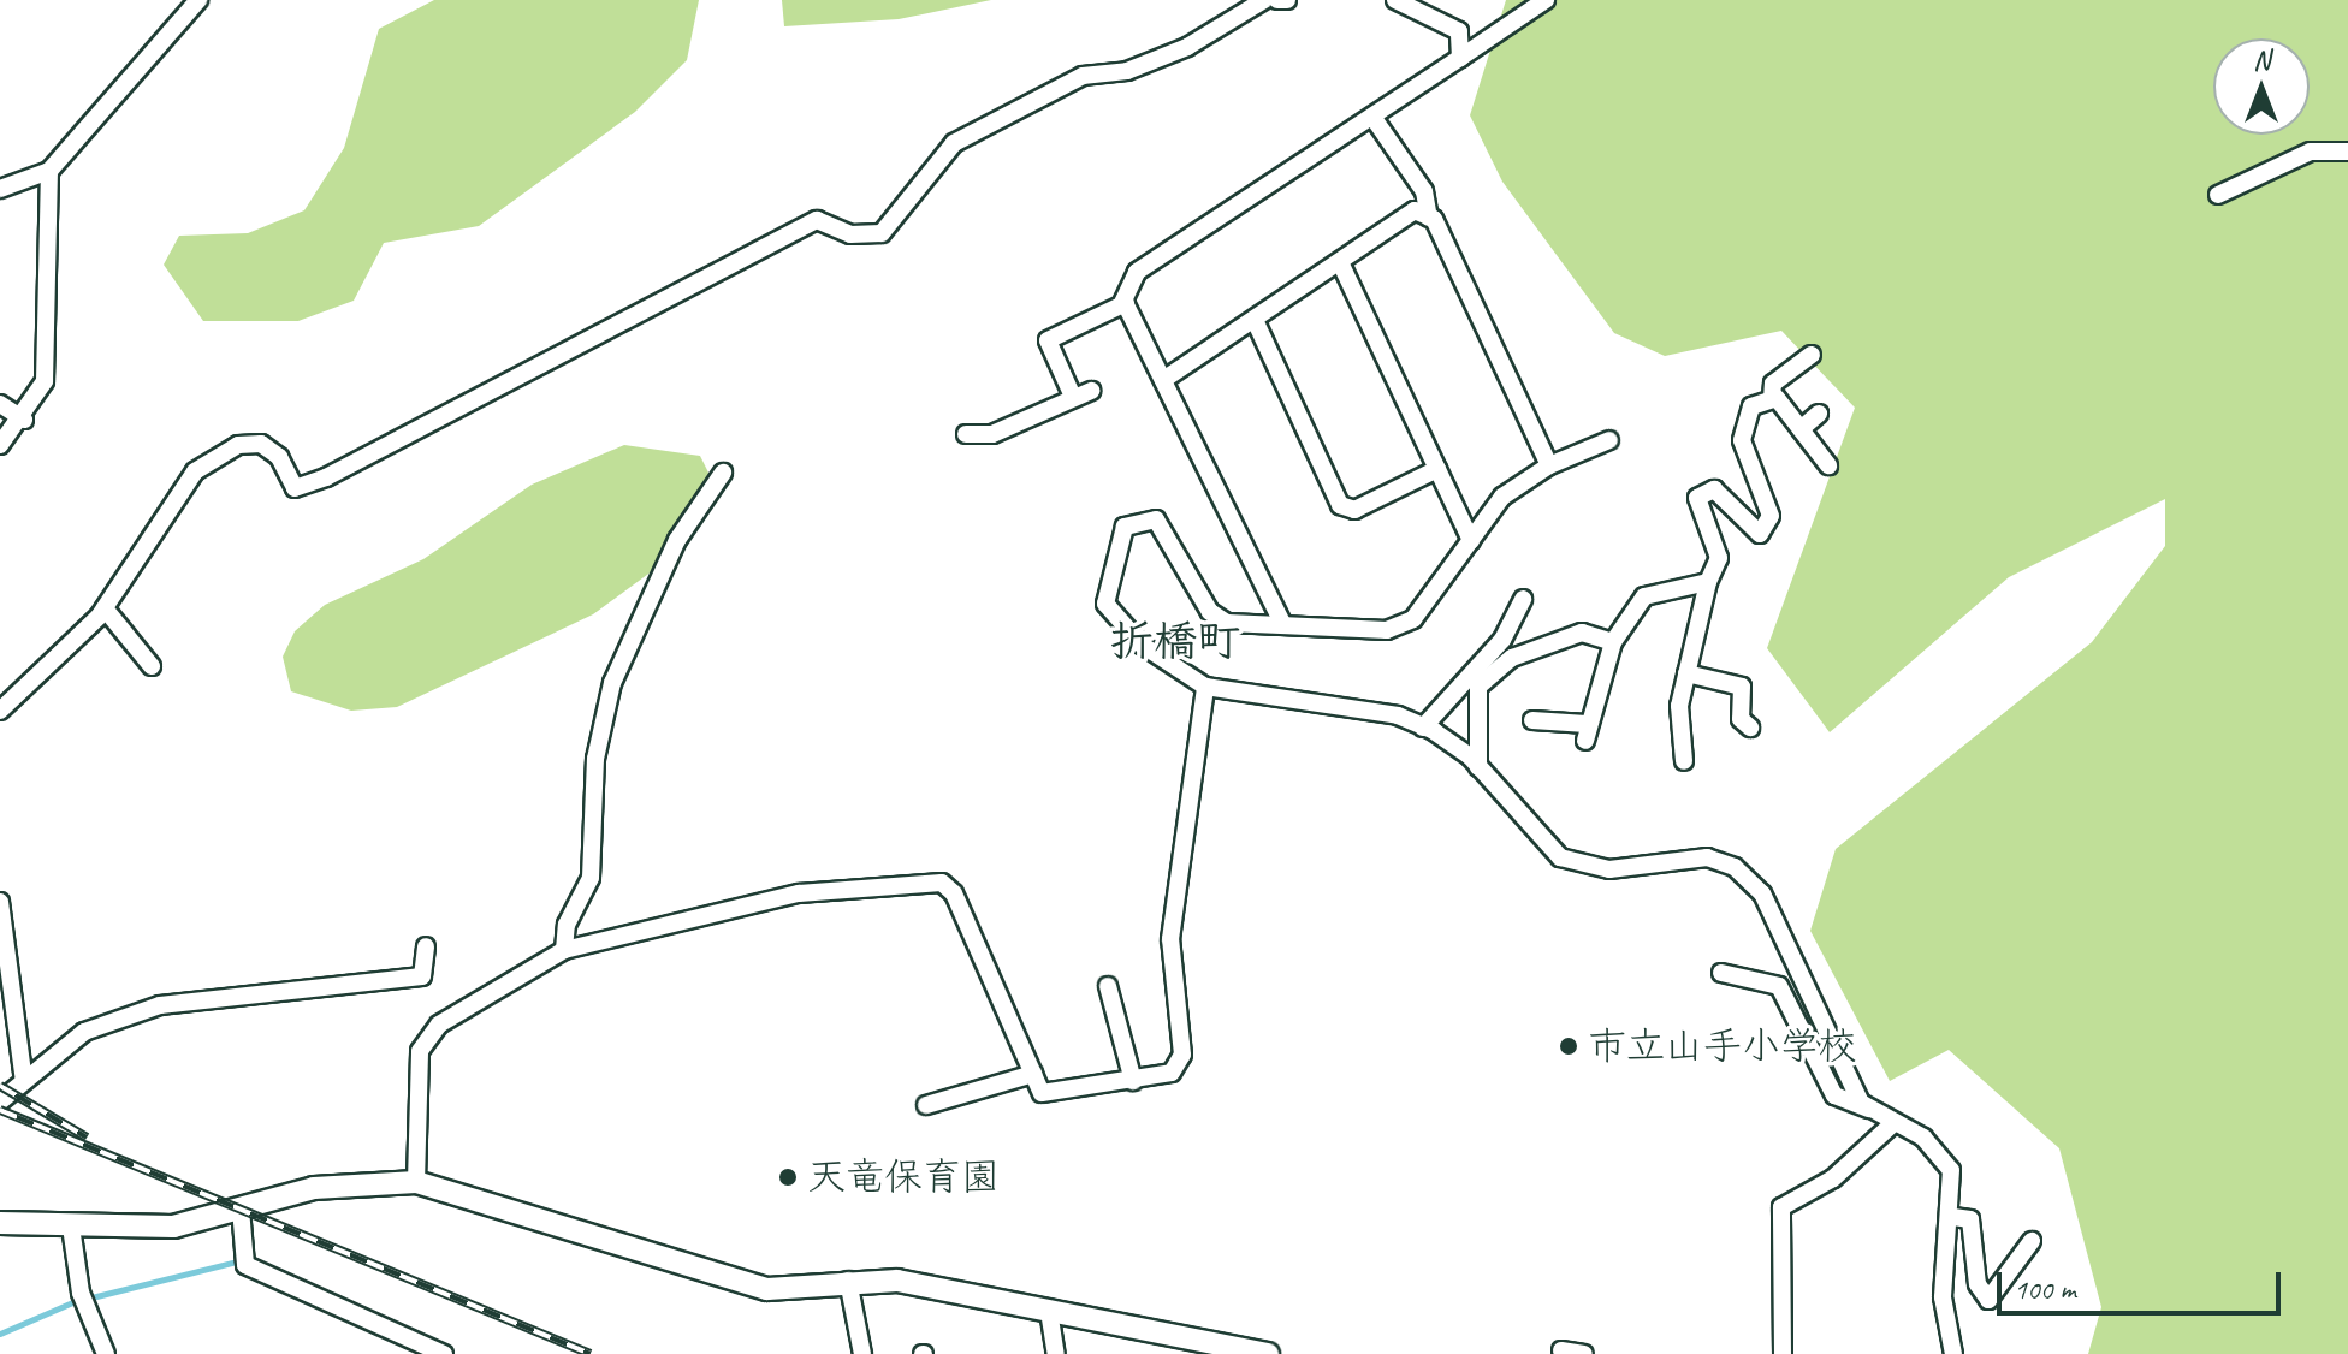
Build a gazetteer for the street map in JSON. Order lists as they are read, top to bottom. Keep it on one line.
{"districts":["折橋町"],"places":["市立山手小学校","天竜保育園"],"scale_bar":"100 m","north":"top"}
